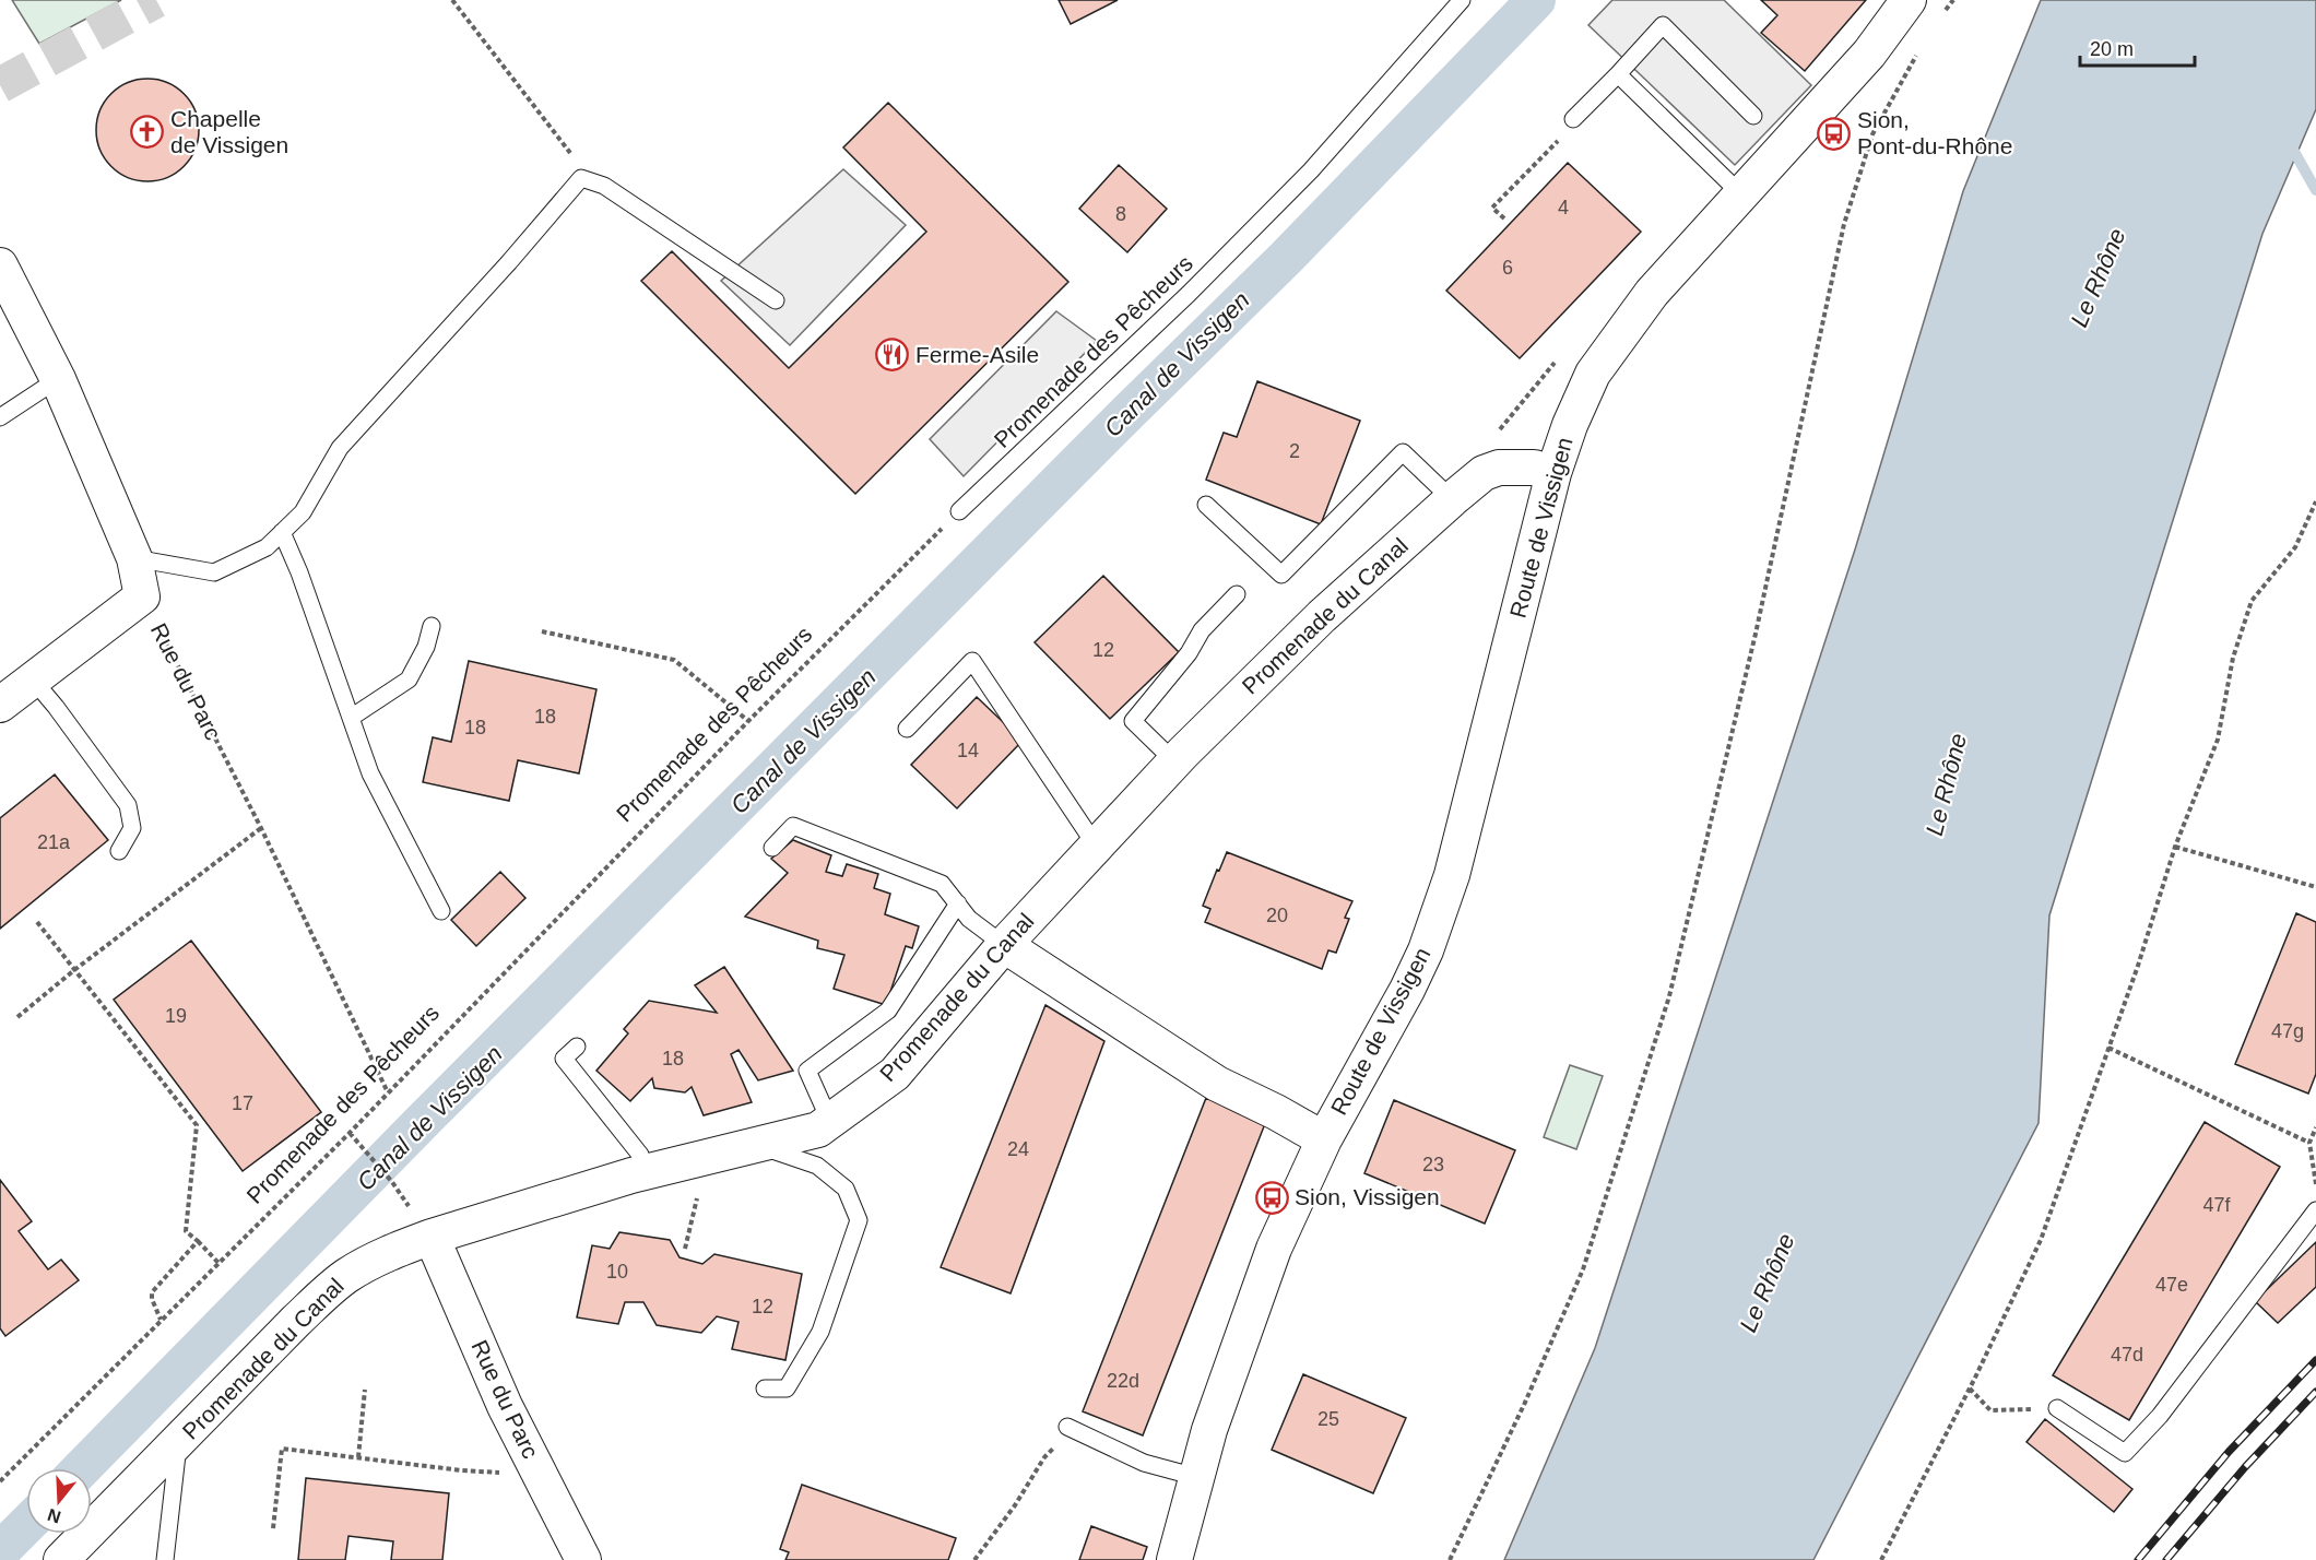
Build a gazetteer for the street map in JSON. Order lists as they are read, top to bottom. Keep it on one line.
{"streets":{"street":["Route de Vissigen","Promenade du Canal","Rue du Parc"],"lane":["Promenade des Pêcheurs"]},"crossings":[["Promenade des Pêcheurs","Rue du Parc"],["Route de Vissigen","Promenade du Canal"],["Promenade du Canal","Rue du Parc"]],"water":["Le Rhône","Canal de Vissigen"],"places":{"church":["Chapelle de Vissigen"],"bus stop":["Sion, Pont-du-Rhône","Sion, Vissigen"],"restaurant":["Ferme-Asile"]},"house_numbers":["4","8","6","2","12","18","18","14","21a","20","19","47g","18","17","24","23","47f","10","47e","12","47d","22d","25"],"scale_bar":"20 m","north":"bottom"}
